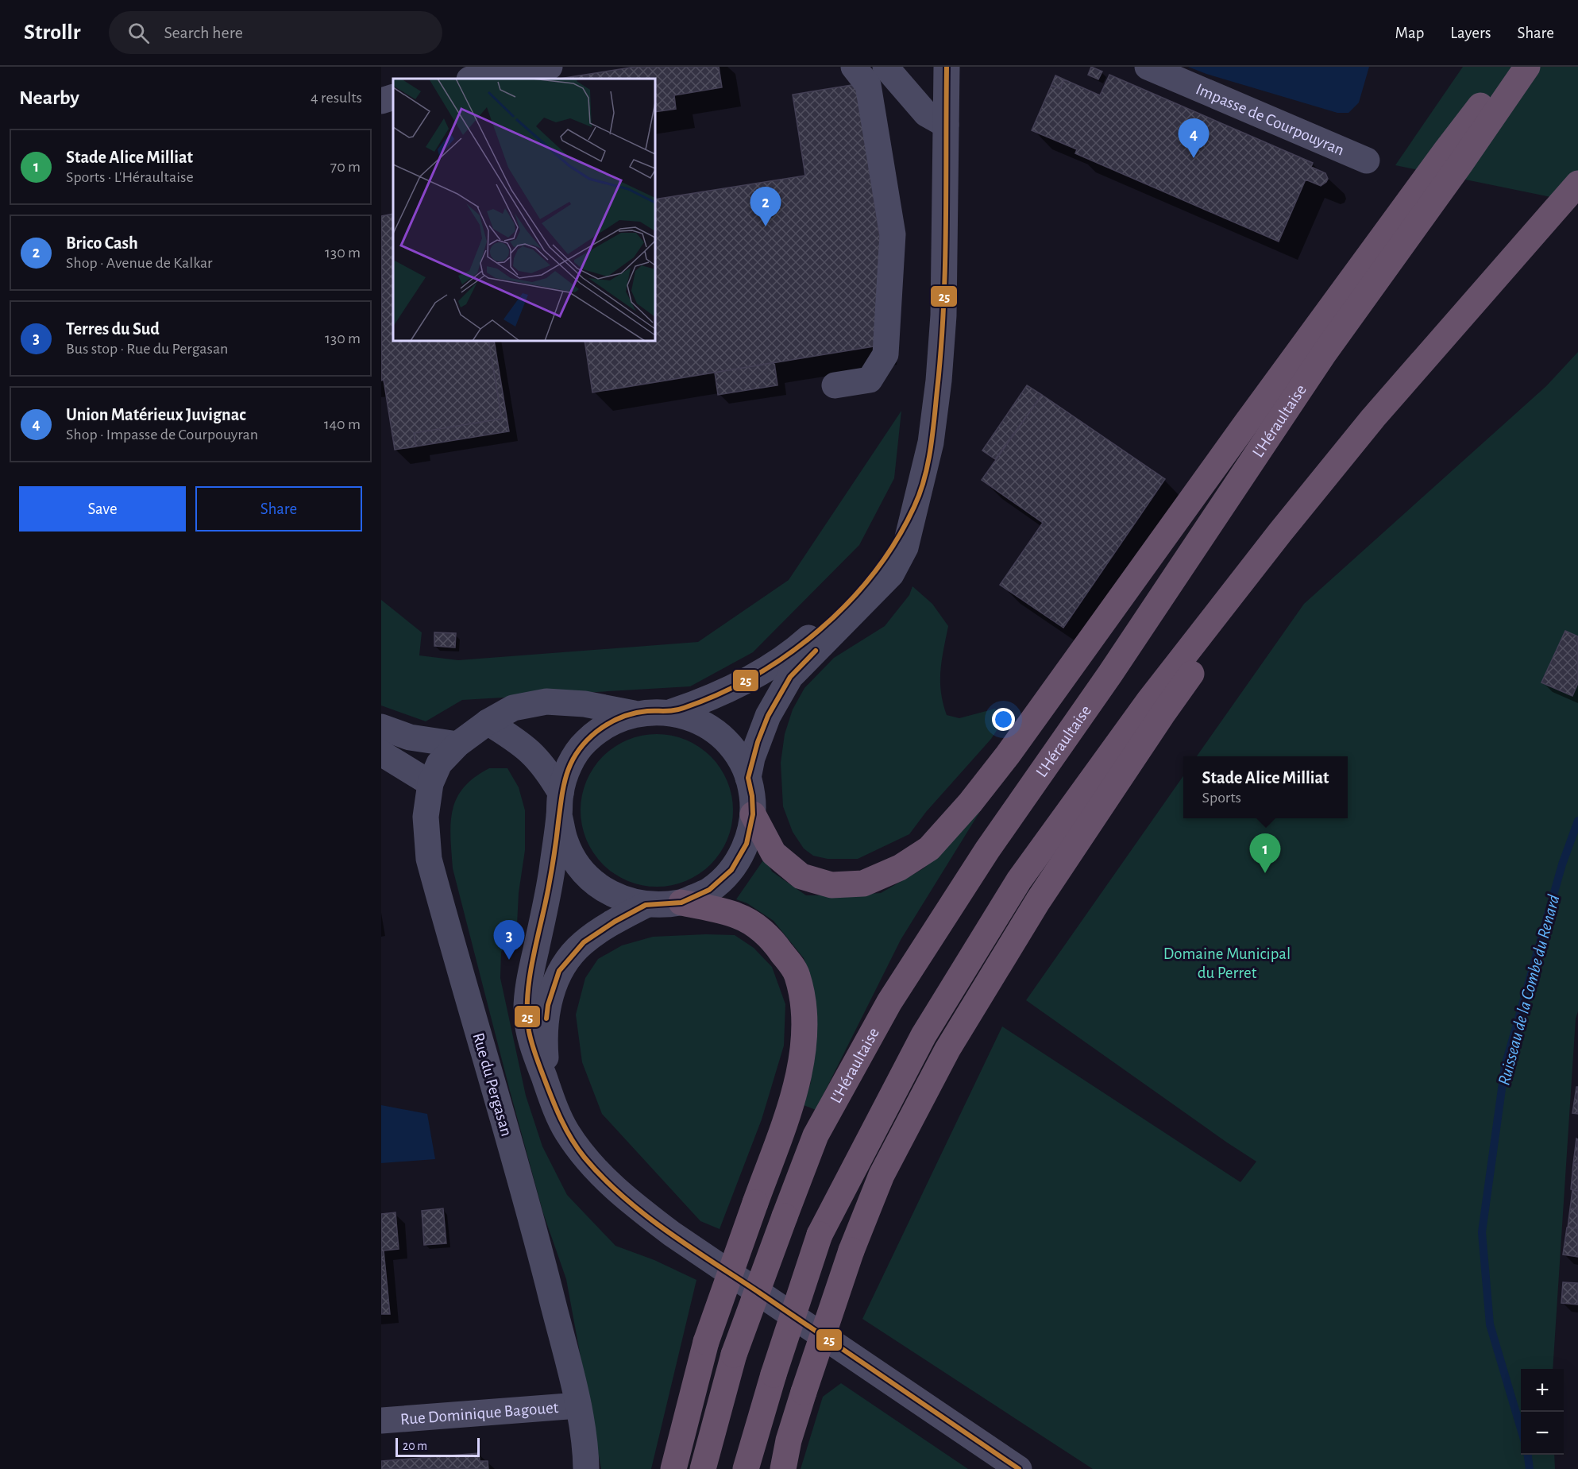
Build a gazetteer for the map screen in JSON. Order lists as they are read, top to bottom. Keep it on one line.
{"streets":{"highway":["L'Héraultaise"],"street":["Impasse de Courpouyran","Rue du Pergasan","Rue Dominique Bagouet"]},"crossings":[["Rue du Pergasan","Rue Dominique Bagouet"]],"water":["Ruisseau de la Combe du Renard"],"parks":["Domaine Municipal du Perret"],"lines":["transit line 25"],"scale_bar":"20 m","page":{"header":"Strollr","search":"Search here","nav":["Map","Layers","Share"],"heading":["Nearby","4 results"],"pins":["4","2","1","3"],"list":[{"mark":"1","name":"Stade Alice Milliat","note":"Sports · L'Héraultaise","value":"70 m"},{"mark":"2","name":"Brico Cash","note":"Shop · Avenue de Kalkar","value":"130 m"},{"mark":"3","name":"Terres du Sud","note":"Bus stop · Rue du Pergasan","value":"130 m"},{"mark":"4","name":"Union Matérieux Juvignac","note":"Shop · Impasse de Courpouyran","value":"140 m"}],"buttons":["Save","Share"],"popup":["Stade Alice Milliat","Sports"],"map_buttons":["+","−"],"scale":"20 m"}}
